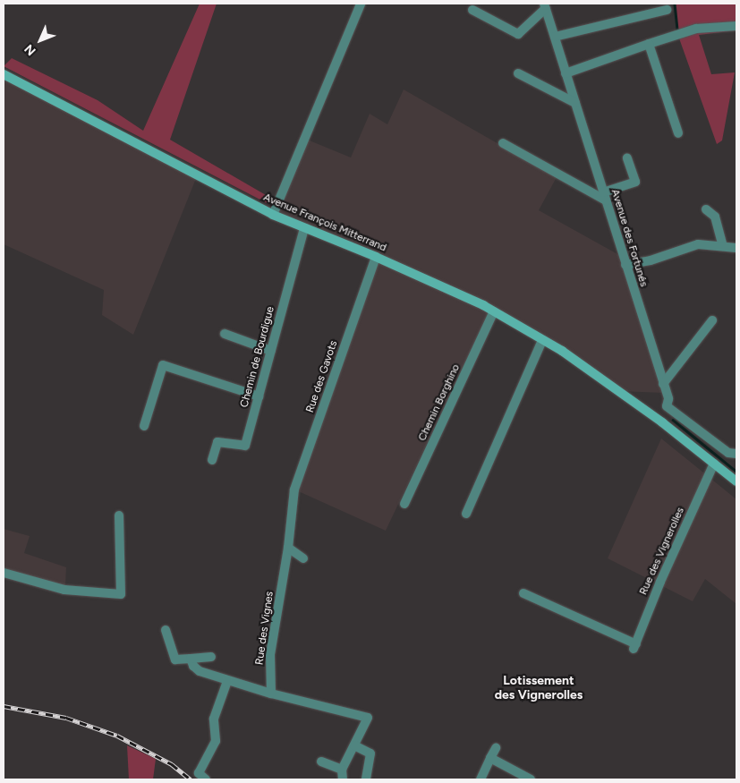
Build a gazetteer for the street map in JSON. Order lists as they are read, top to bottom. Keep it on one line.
{"streets":{"main road":["Avenue François Mitterrand"],"street":["Avenue des Fortunés","Chemin de Bourdigue","Rue des Gavots","Chemin Borghino","Rue des Vignerolles","Rue des Vignes"]},"crossings":[["Avenue François Mitterrand","Chemin de Bourdigue"],["Avenue François Mitterrand","Rue des Gavots"],["Avenue François Mitterrand","Chemin Borghino"],["Avenue François Mitterrand","Rue des Vignerolles"],["Rue des Gavots","Rue des Vignes"]],"districts":["Lotissement des Vignerolles"],"north":"bottom left"}
